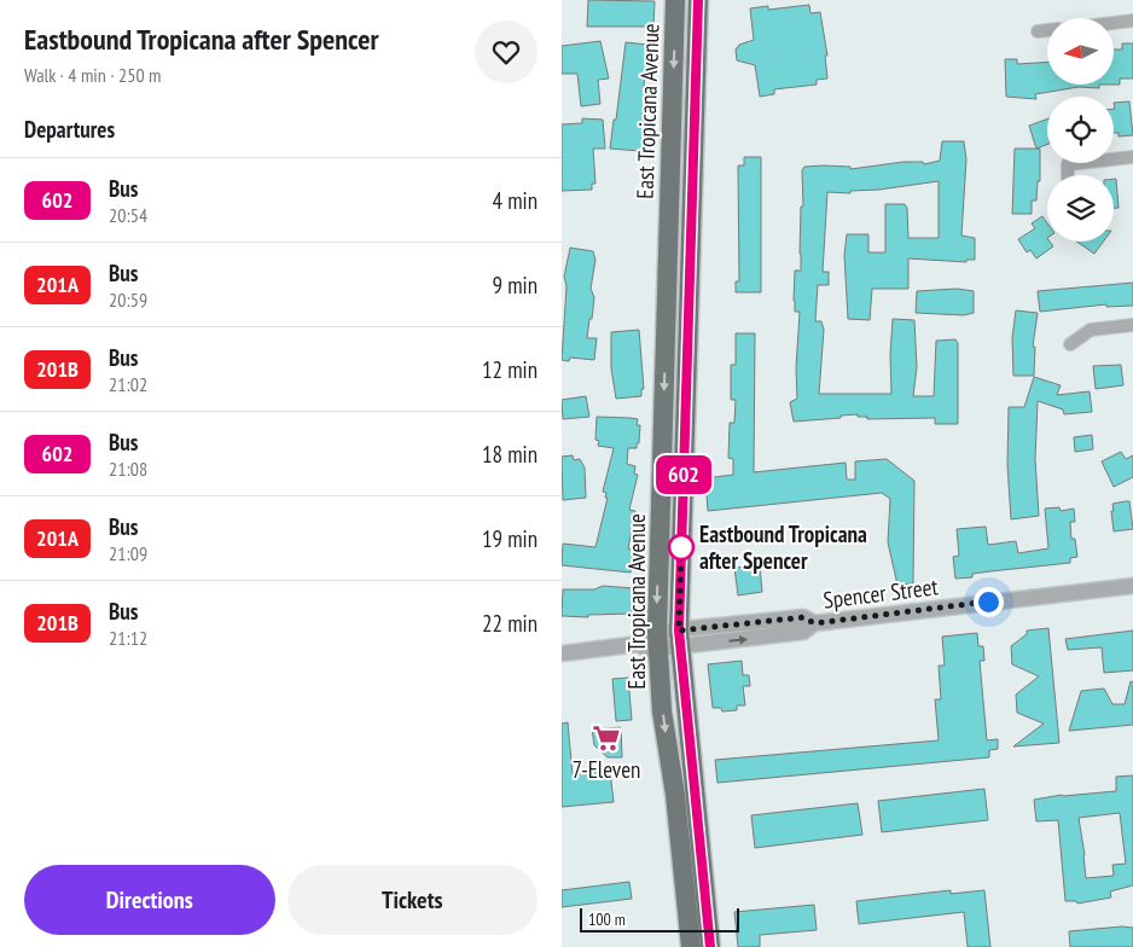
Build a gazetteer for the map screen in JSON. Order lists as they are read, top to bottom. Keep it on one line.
{"streets":{"main road":["East Tropicana Avenue"],"street":["Spencer Street"]},"crossings":[["East Tropicana Avenue","Spencer Street"]],"places":{"other":["Eastbound Tropicana after Spencer"],"supermarket":["7-Eleven"]},"lines":["bus line 602"],"scale_bar":"100 m","north":"left","page":{"heading":[["Eastbound Tropicana after Spencer","Walk · 4 min · 250 m"],"Departures"],"on_map":"602","list":[{"mark":"602","name":"Bus","note":"20:54","value":"4 min"},{"mark":"201A","name":"Bus","note":"20:59","value":"9 min"},{"mark":"201B","name":"Bus","note":"21:02","value":"12 min"},{"mark":"602","name":"Bus","note":"21:08","value":"18 min"},{"mark":"201A","name":"Bus","note":"21:09","value":"19 min"},{"mark":"201B","name":"Bus","note":"21:12","value":"22 min"}],"buttons":["Directions","Tickets"],"scale":"100 m"}}
